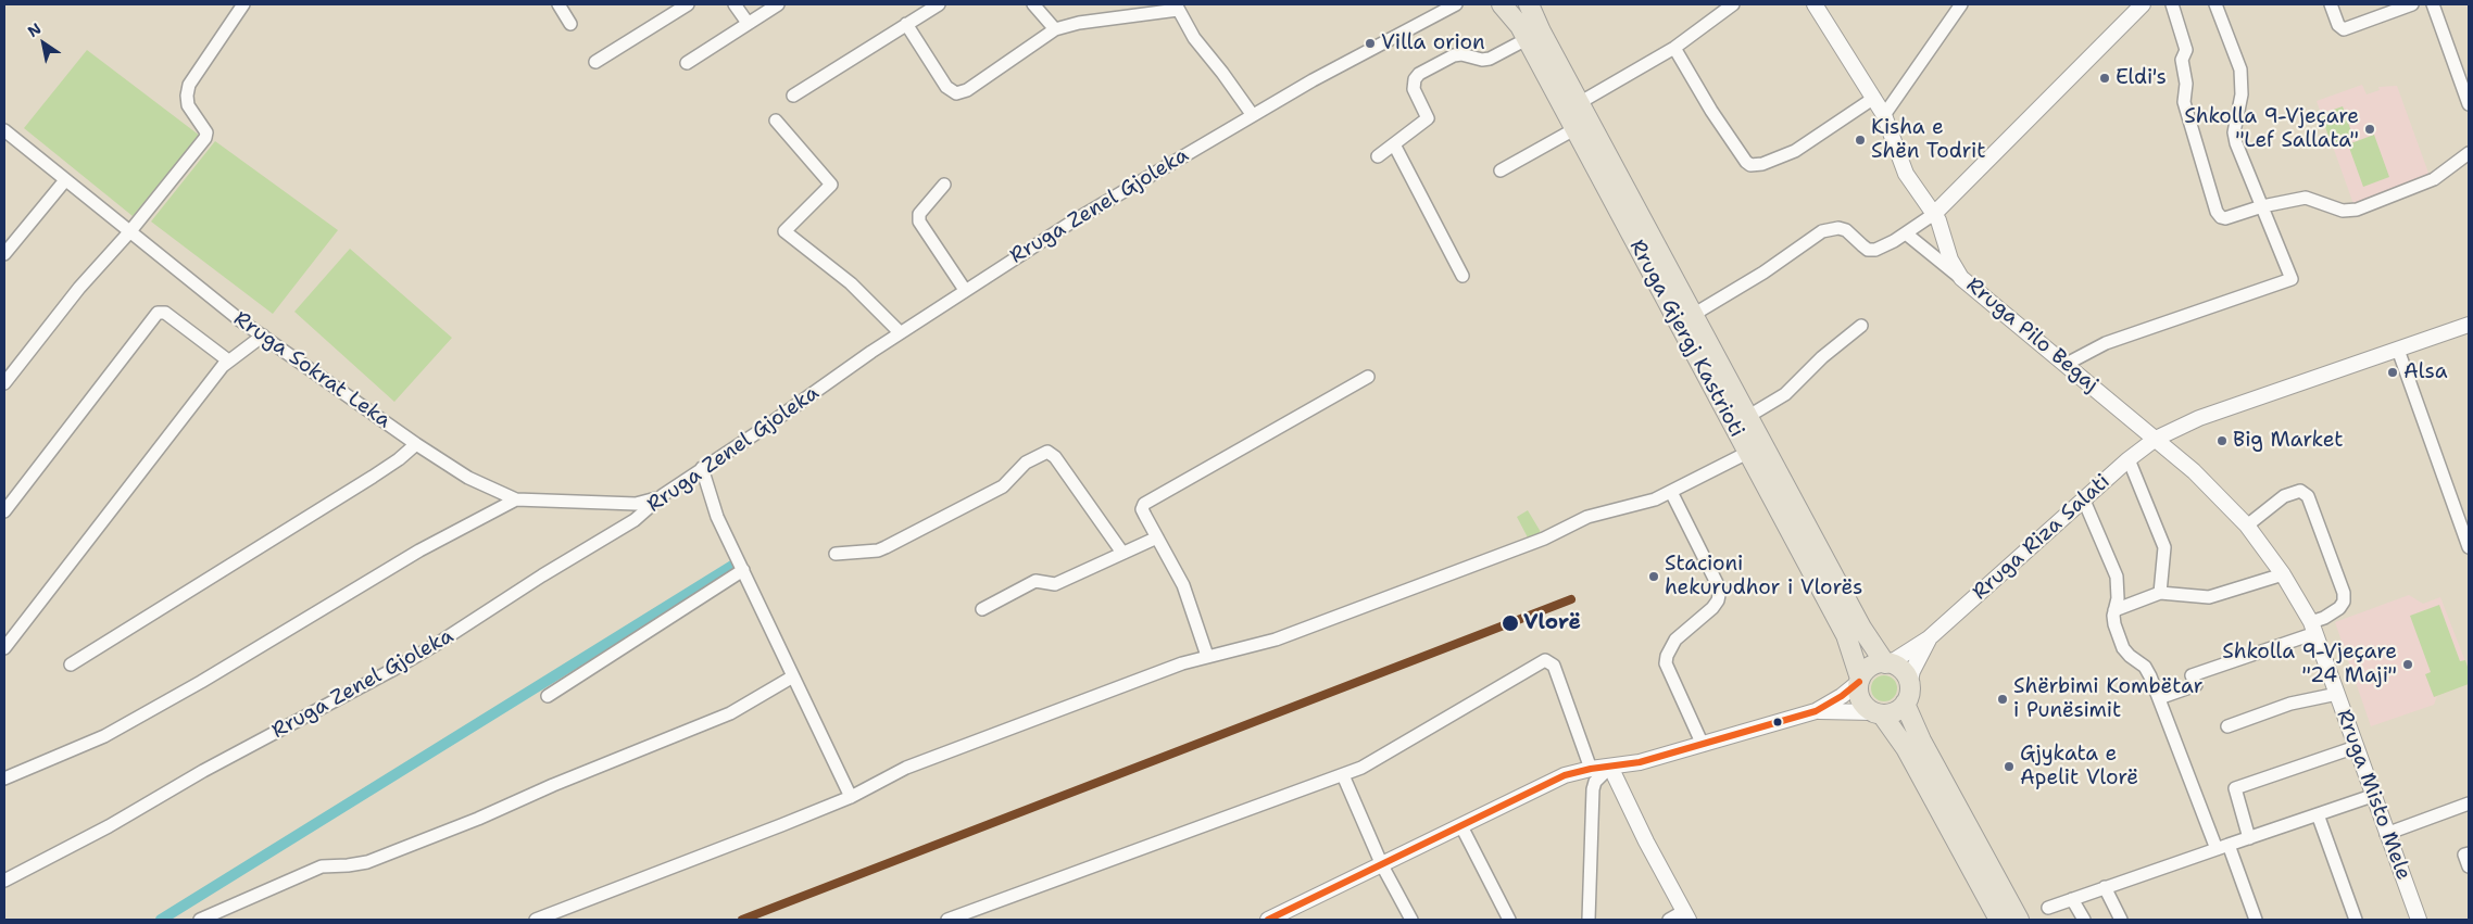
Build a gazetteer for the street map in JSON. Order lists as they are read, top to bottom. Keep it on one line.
{"streets":{"main road":["Rruga Gjergj Kastrioti"],"street":["Rruga Zenel Gjoleka","Rruga Pilo Begaj","Rruga Sokrat Leka","Rruga Riza Salati","Rruga Misto Mele"]},"crossings":[["Rruga Zenel Gjoleka","Rruga Sokrat Leka"],["Rruga Pilo Begaj","Rruga Riza Salati"],["Rruga Pilo Begaj","Rruga Misto Mele"],["Rruga Riza Salati","Rruga Misto Mele"]],"places":["Villa orion","Eldi's","Shkolla 9-Vjeçare \"Lef Sallata\"","Kisha e Shën Todrit","Alsa","Big Market","Stacioni hekurudhor i Vlorës","Vlorë","Shkolla 9-Vjeçare \"24 Maji\"","Shërbimi Kombëtar i Punësimit","Gjykata e Apelit Vlorë"],"north":"top left"}
